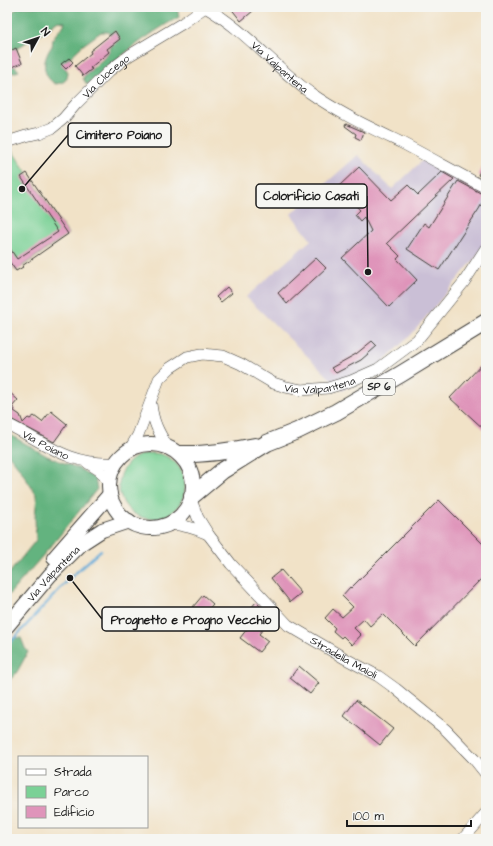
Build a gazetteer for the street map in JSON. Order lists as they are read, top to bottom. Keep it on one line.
{"streets":{"highway":["SP 6"],"main road":["Via Valpantena"],"street":["Via Clocego","Via Poiano","Stradella Maioli"]},"crossings":[["Via Valpantena","Via Clocego"],["Via Valpantena","Via Poiano"],["Via Valpantena","Stradella Maioli"],["Via Poiano","Stradella Maioli"]],"places":["Cimitero Poiano","Colorificio Casati","Prognetto e Progno Vecchio"],"legend":["Strada","Parco","Edificio"],"scale_bar":"100 m","north":"top right"}
